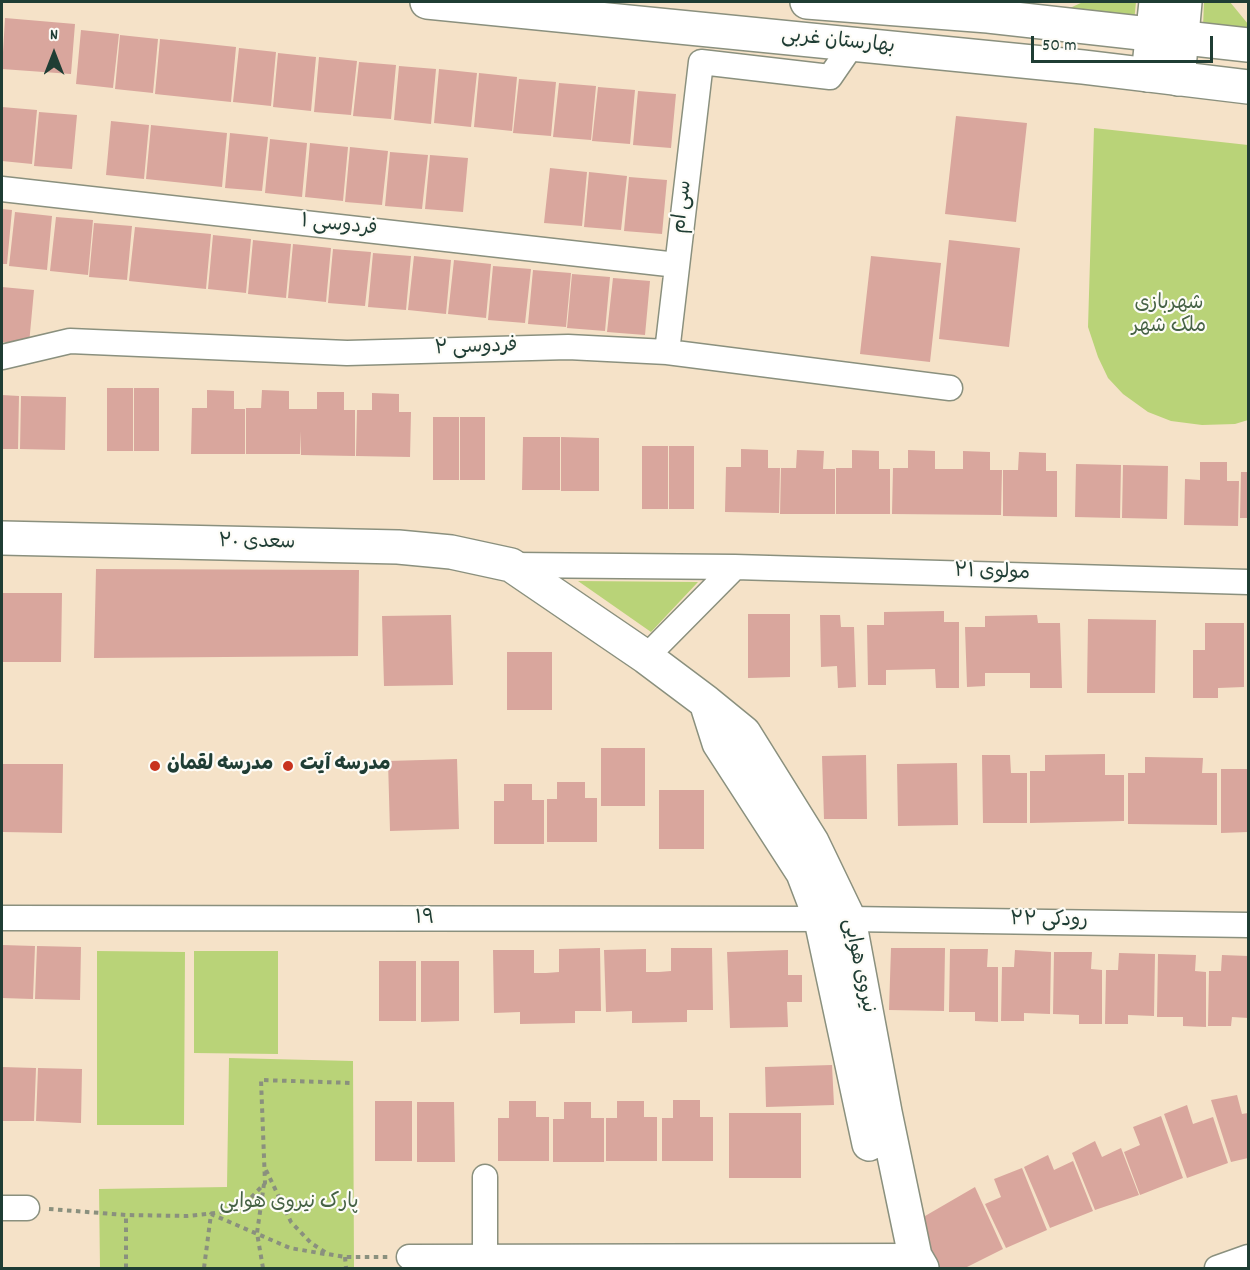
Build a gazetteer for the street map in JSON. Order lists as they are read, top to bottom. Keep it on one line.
{"streets":{"main road":["بهارستان غربی","سعدی ۲۰","نیروی هوایی"],"street":["سی ام","فردوسی ۱","فردوسی ۲","مولوی ۲۱","۱۹","رودکی ۲۲"]},"crossings":[["بهارستان غربی","سی ام"],["سی ام","فردوسی ۱"],["سی ام","فردوسی ۲"],["سعدی ۲۰","مولوی ۲۱"],["سعدی ۲۰","نیروی هوایی"],["مولوی ۲۱","نیروی هوایی"],["۱۹","رودکی ۲۲"],["۱۹","نیروی هوایی"],["رودکی ۲۲","نیروی هوایی"]],"parks":["شهربازی ملک شهر","پارک نیروی هوایی"],"places":["مدرسه لقمان","مدرسه آیت"],"scale_bar":"50 m","north":"top"}
